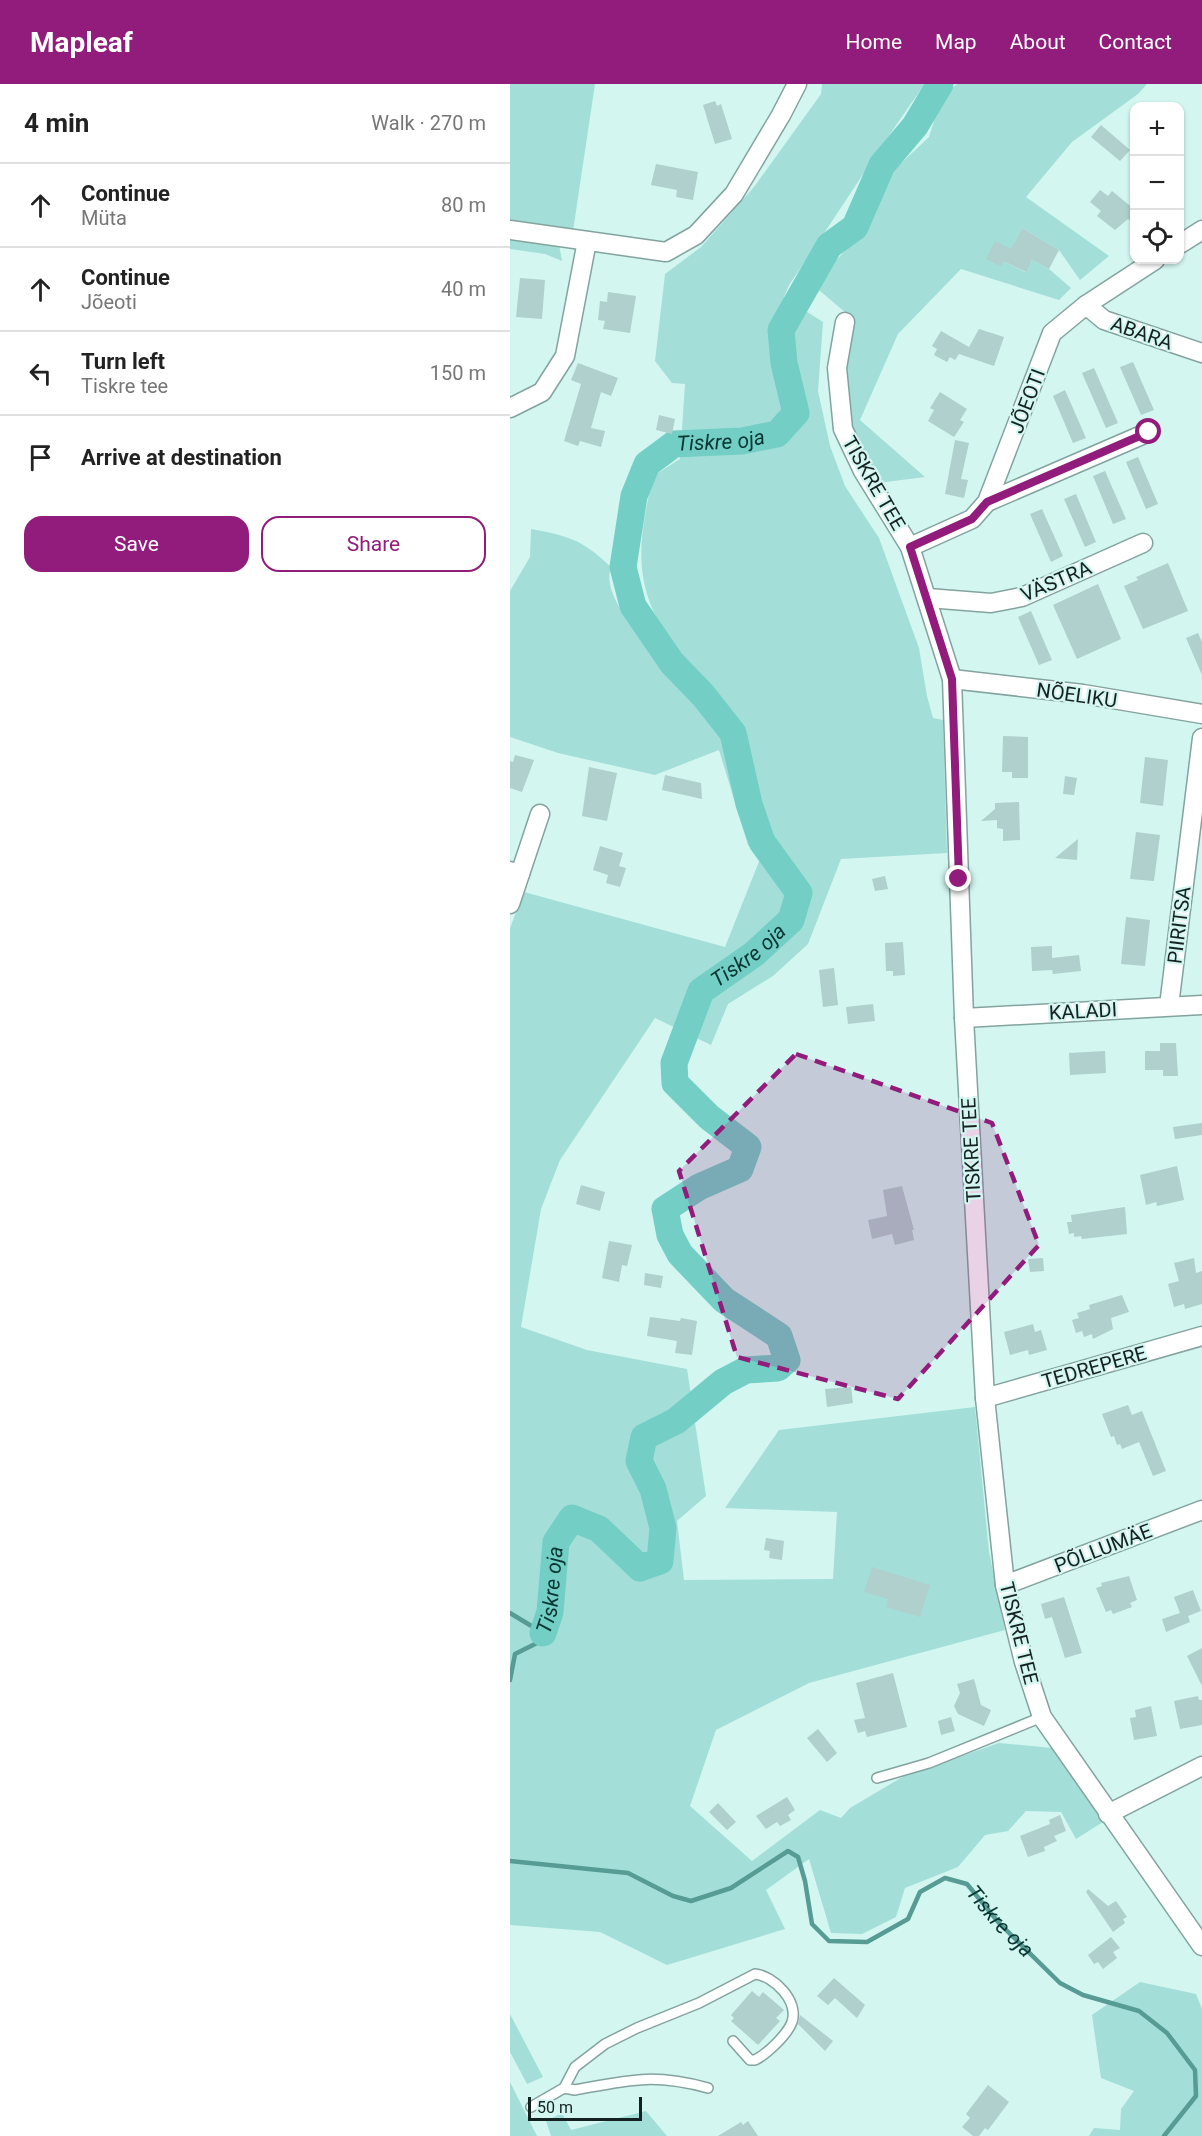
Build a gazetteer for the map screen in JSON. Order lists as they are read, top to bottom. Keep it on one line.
{"streets":{"street":["ABARA","JÕEOTI","TISKRE TEE","VÄSTRA","NÕELIKU","PIIRITSA","KALADI","TEDREPERE","PÕLLUMÄE"]},"crossings":[["ABARA","JÕEOTI"],["JÕEOTI","TISKRE TEE"],["TISKRE TEE","VÄSTRA"],["TISKRE TEE","NÕELIKU"],["TISKRE TEE","KALADI"],["TISKRE TEE","TEDREPERE"],["TISKRE TEE","PÕLLUMÄE"],["PIIRITSA","KALADI"]],"water":["Tiskre oja"],"scale_bar":"50 m","page":{"header":"Mapleaf","nav":["Home","Map","About","Contact"],"heading":["4 min","Walk · 270 m"],"map_buttons":["+","−"],"list":[["Continue","Müta","80 m"],["Continue","Jõeoti","40 m"],["Turn left","Tiskre tee","150 m"],"Arrive at destination"],"buttons":["Save","Share"],"scale":"50 m"}}
